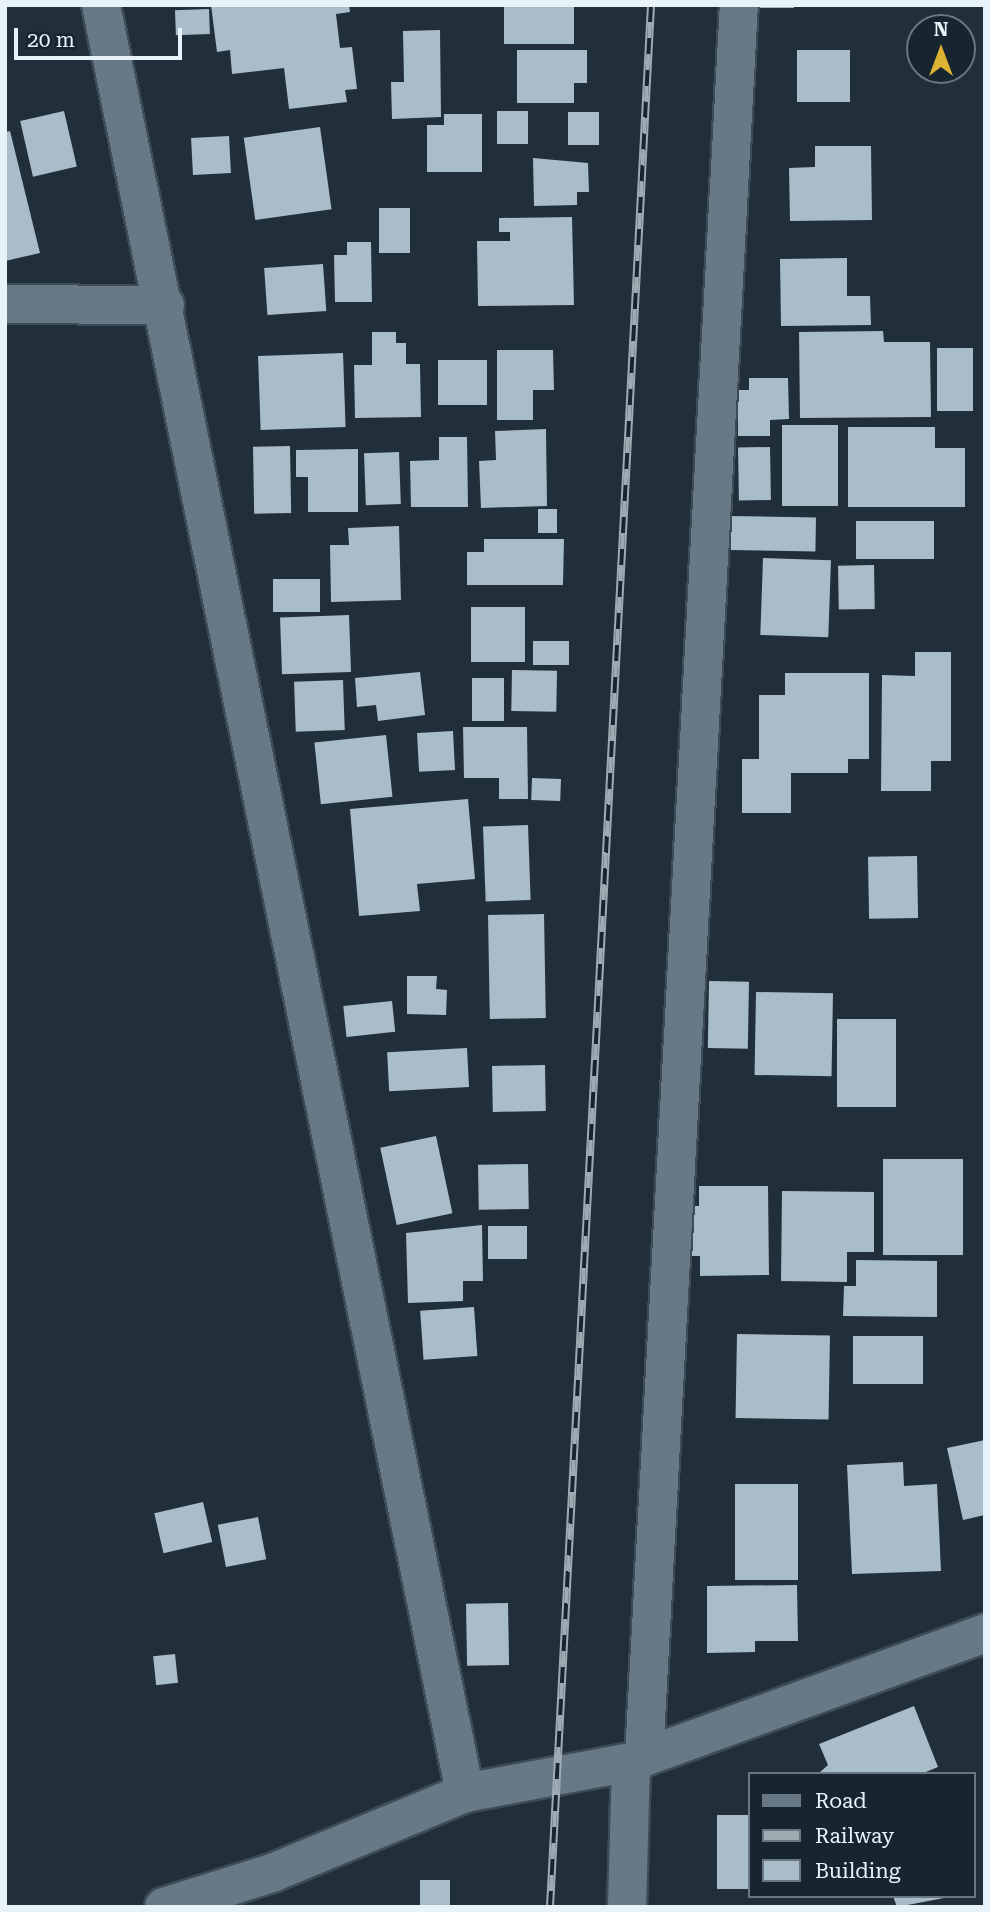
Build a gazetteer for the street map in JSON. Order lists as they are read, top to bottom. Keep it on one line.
{"legend":["Road","Railway","Building"],"scale_bar":"20 m","north":"top"}
